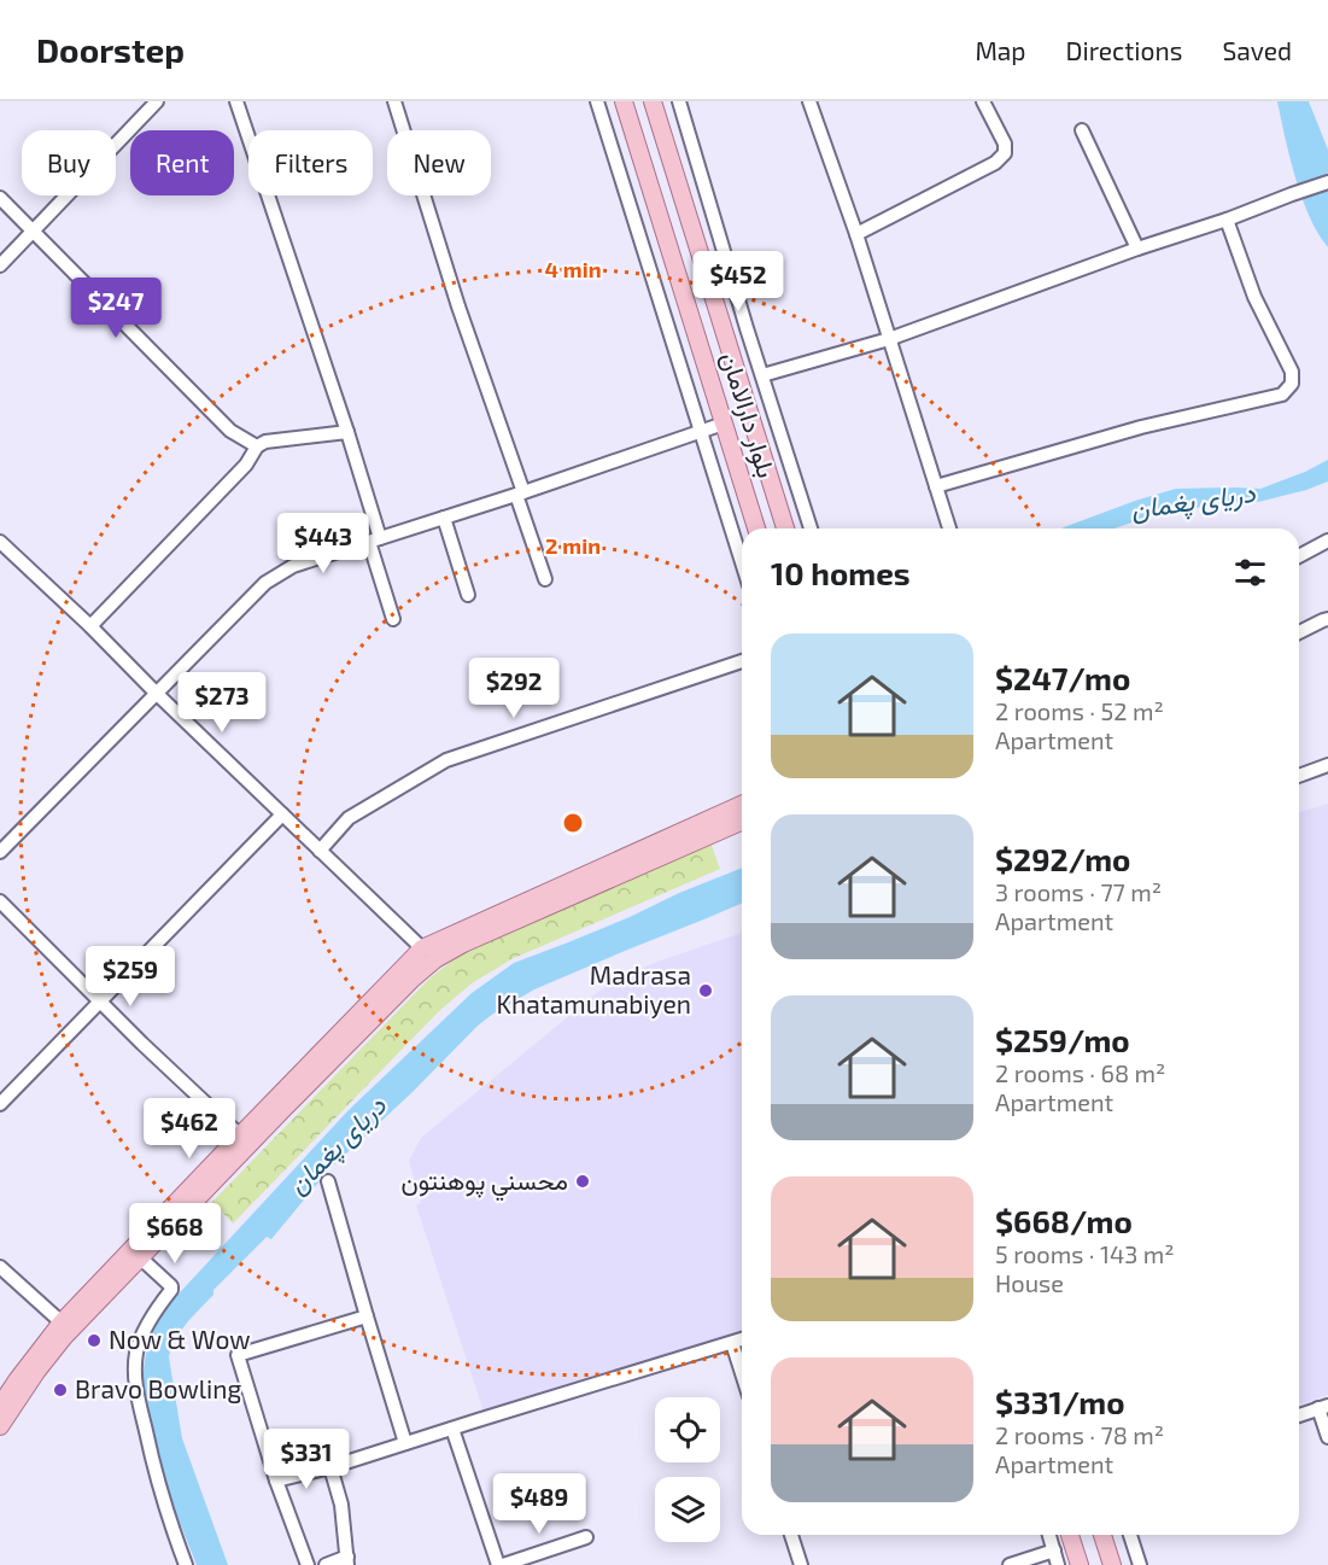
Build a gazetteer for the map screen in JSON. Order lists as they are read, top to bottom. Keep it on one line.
{"streets":{"main road":["بلوار دارالامان"]},"water":["دریای پغمان"],"places":["Madrasa Khatamunabiyen","محسني پوهنتون","Now & Wow","Bravo Bowling"],"page":{"header":"Doorstep","nav":["Map","Directions","Saved"],"chip":["Buy","Rent","Filters","New"],"price":["$452","$247","$443","$292","$273","$259","$462","$668","$331","$489"],"heading":"10 homes","list":[{"name":"$247/mo","note":"2 rooms · 52 m² · Apartment"},{"name":"$292/mo","note":"3 rooms · 77 m² · Apartment"},{"name":"$259/mo","note":"2 rooms · 68 m² · Apartment"},{"name":"$668/mo","note":"5 rooms · 143 m² · House"},{"name":"$331/mo","note":"2 rooms · 78 m² · Apartment"}]},"rings":["4 min","2 min"]}
